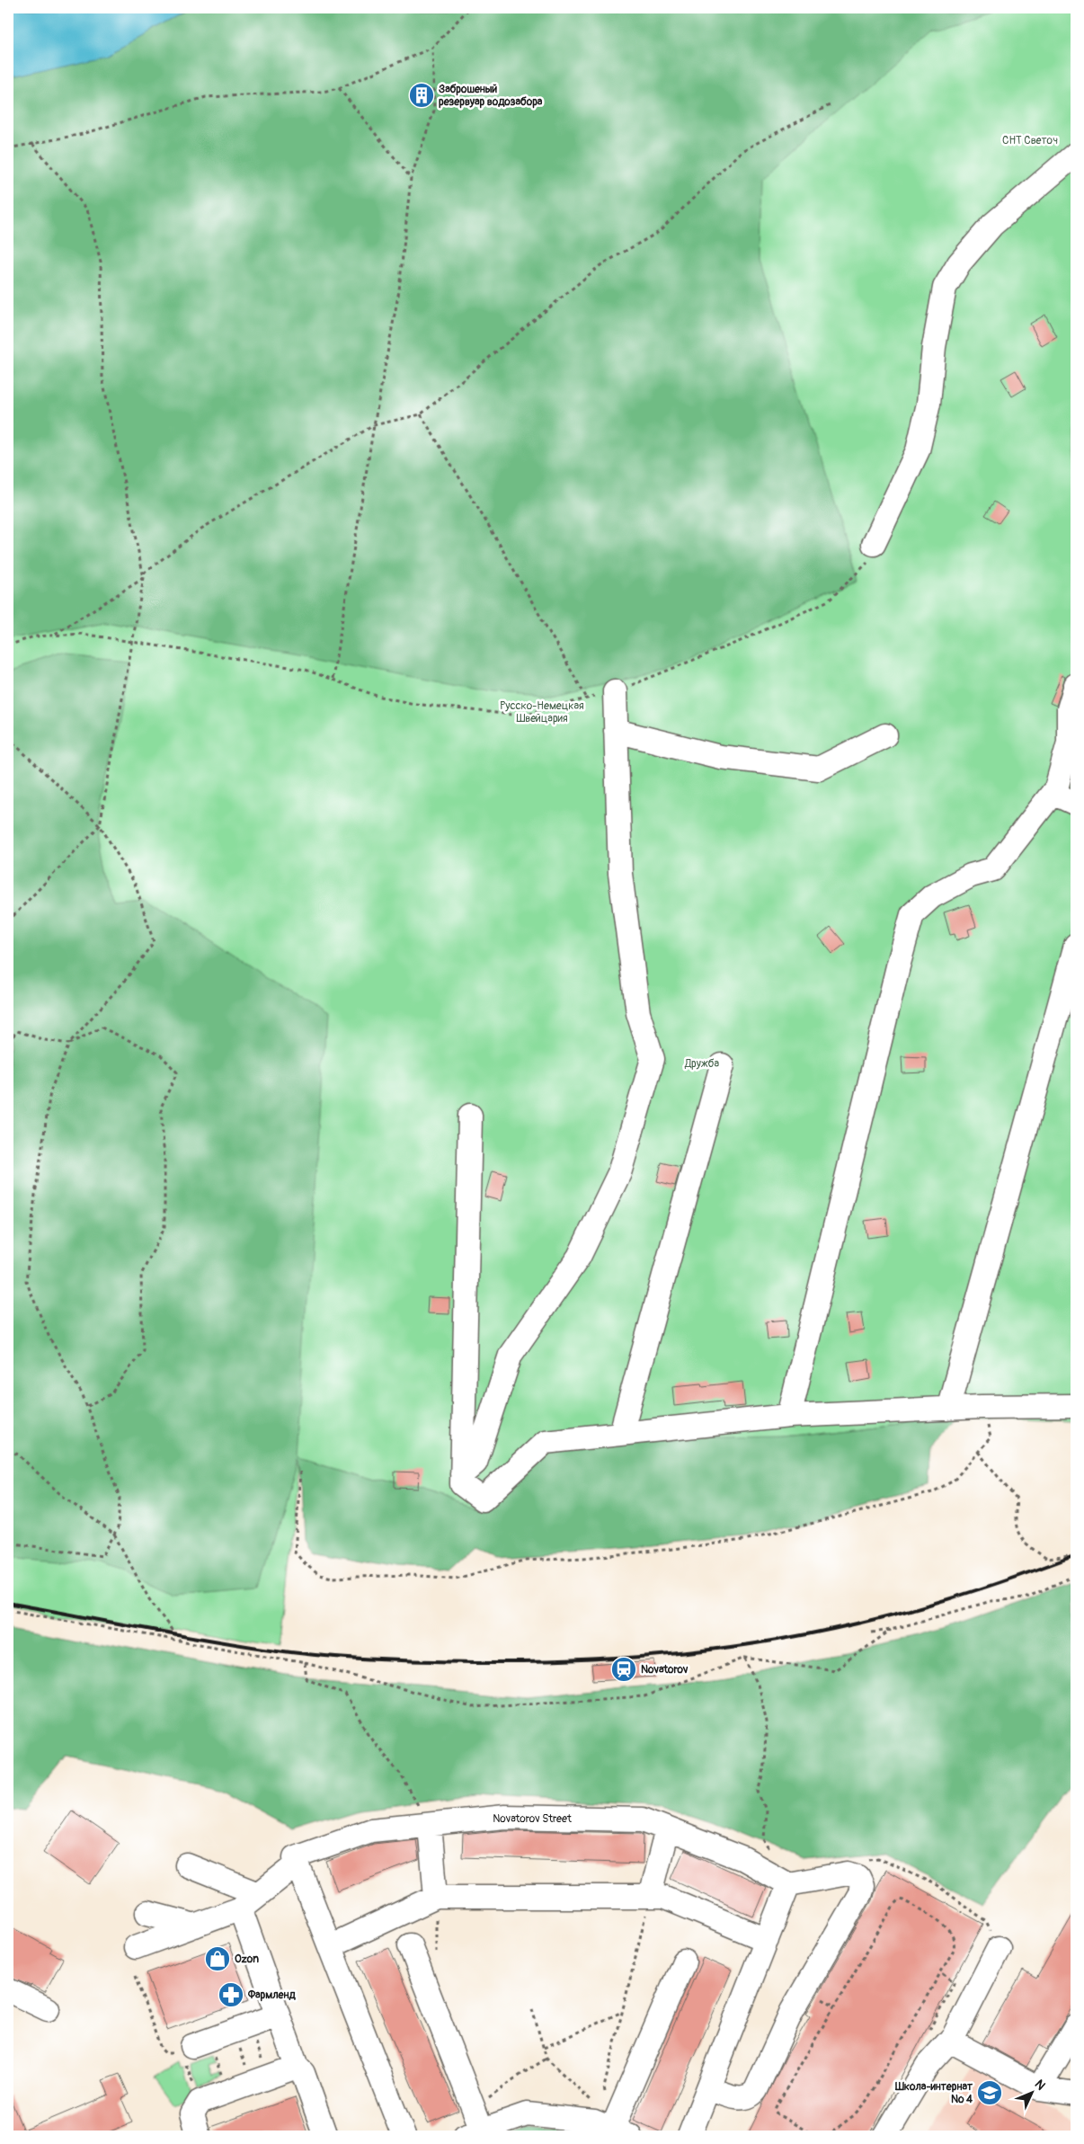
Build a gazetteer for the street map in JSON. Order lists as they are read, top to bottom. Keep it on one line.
{"streets":{"street":["Novatorov Street"]},"parks":["СНТ Светоч","Русско-Немецкая Швейцария","Дружба"],"places":{"building":["Заброшеный резервуар водозабора"],"station":["Novatorov"],"shop":["Ozon"],"pharmacy":["Фармленд"],"school or university":["Школа-интернат № 4"]},"north":"top right"}
